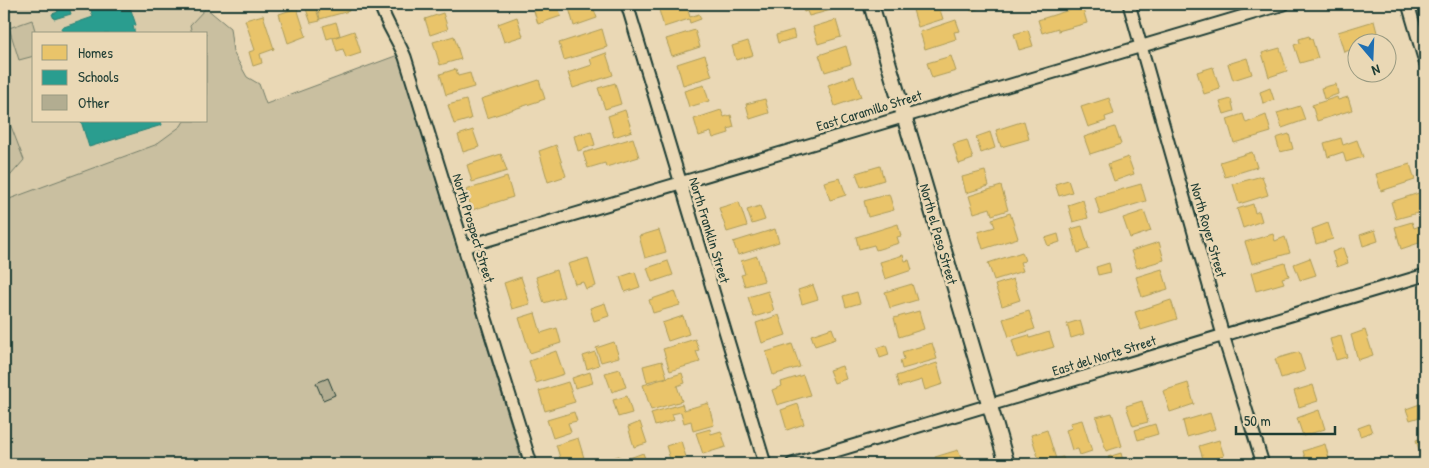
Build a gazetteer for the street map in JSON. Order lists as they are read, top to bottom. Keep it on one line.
{"streets":{"street":["East Caramillo Street","North Prospect Street","North Franklin Street","North Royer Street","North el Paso Street","East del Norte Street"]},"crossings":[["East Caramillo Street","North Prospect Street"],["East Caramillo Street","North Franklin Street"],["East Caramillo Street","North Royer Street"],["East Caramillo Street","North el Paso Street"],["North Royer Street","East del Norte Street"],["North el Paso Street","East del Norte Street"]],"legend":["Homes","Schools","Other"],"scale_bar":"50 m","north":"bottom"}
